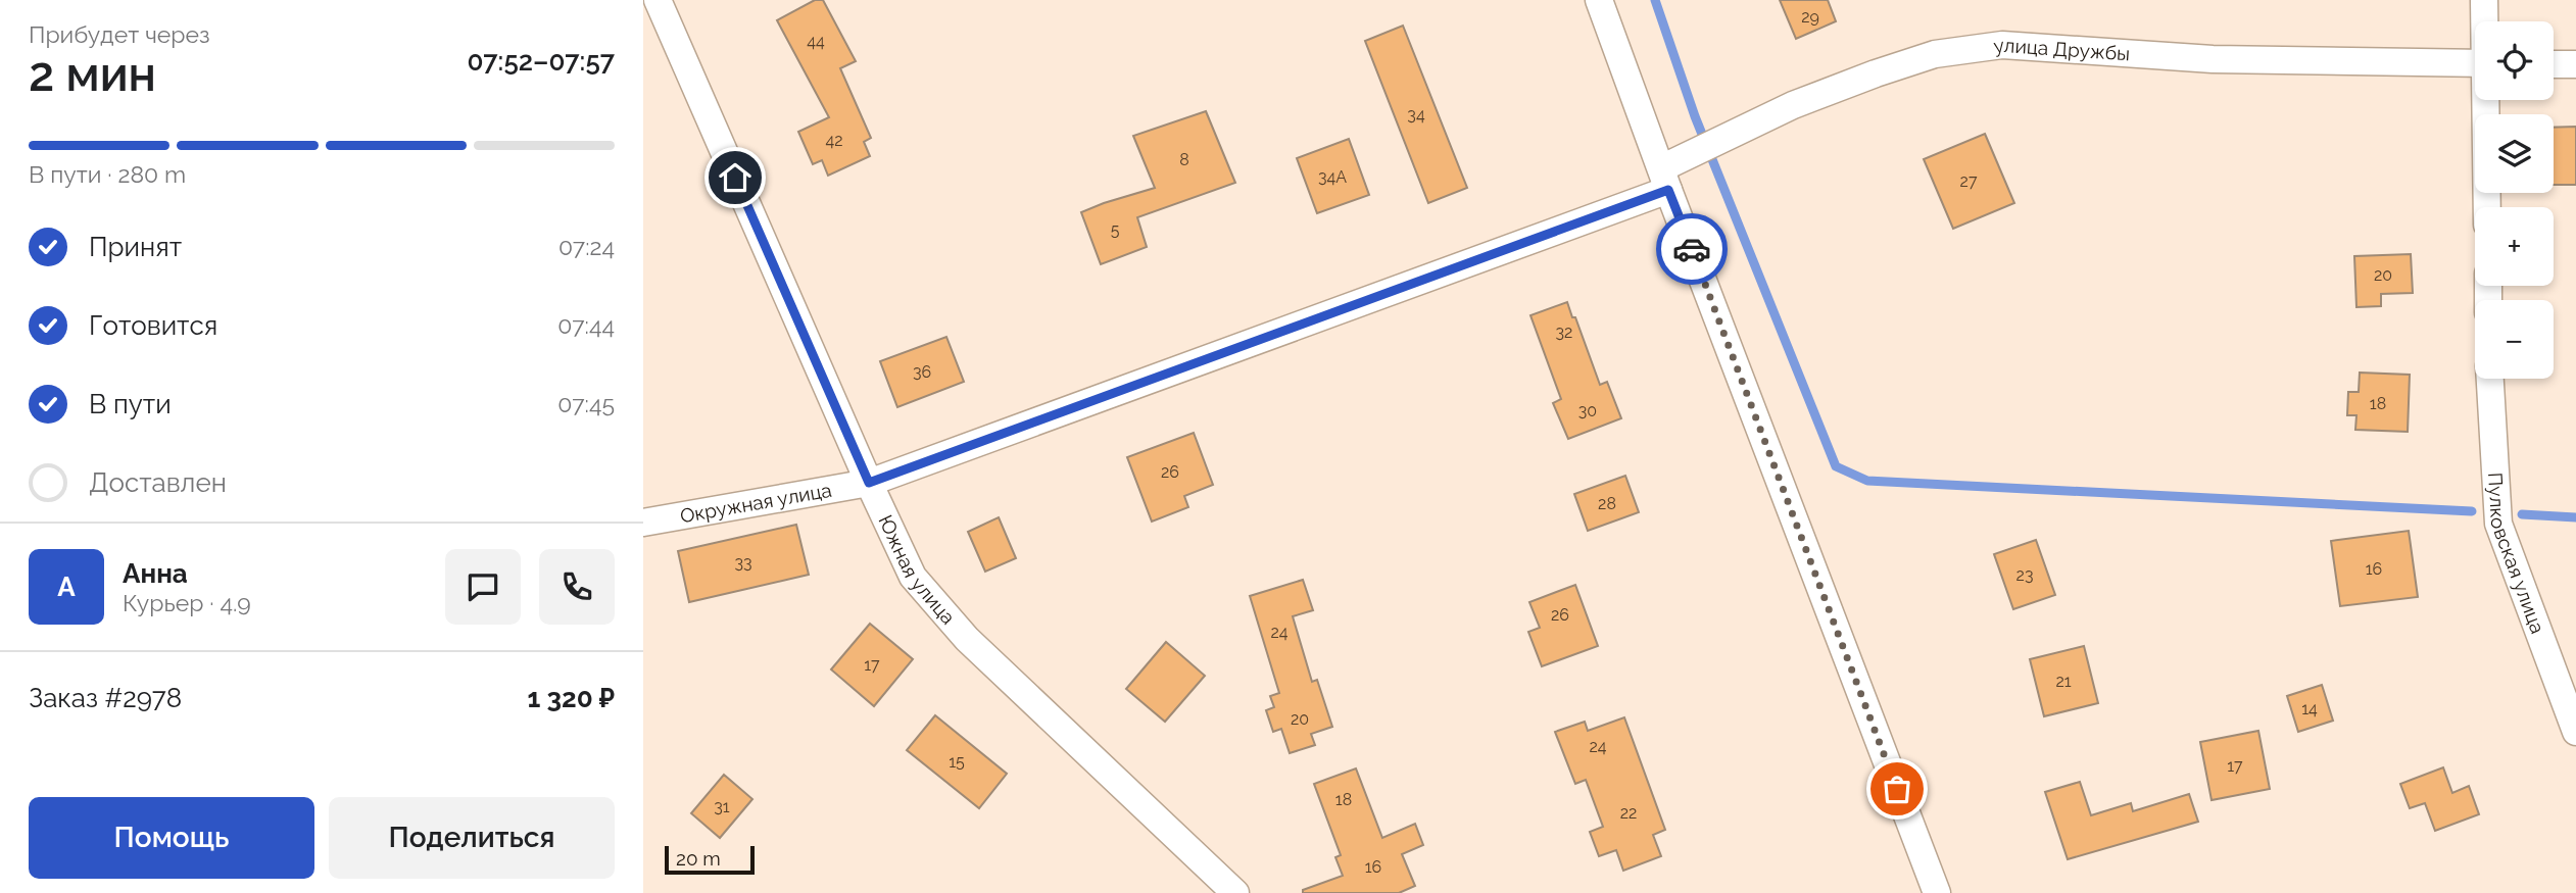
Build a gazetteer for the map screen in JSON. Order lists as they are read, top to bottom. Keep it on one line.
{"streets":{"street":["улица Дружбы","Окружная улица","Пулковская улица","Южная улица"]},"crossings":[["улица Дружбы","Окружная улица"],["улица Дружбы","Южная улица"],["Окружная улица","Южная улица"]],"house_numbers":["29","44","34","42","8","34А","27","5","20","32","36","18","30","26","28","33","16","23","26","24","17","21","14","20","24","15","17","18","31","22","16"],"scale_bar":"20 m","page":{"heading":["2 мин","Прибудет через","07:52–07:57"],"panel":["Анна","Курьер · 4.9","Заказ #2978","1 320 ₽"],"map_buttons":["+","−"],"bar":"В пути · 280 m","list":[["Принят","07:24"],["Готовится","07:44"],["В пути","07:45"],"Доставлен"],"round":"А","buttons":["Помощь","Поделиться"],"scale":"20 m"}}
